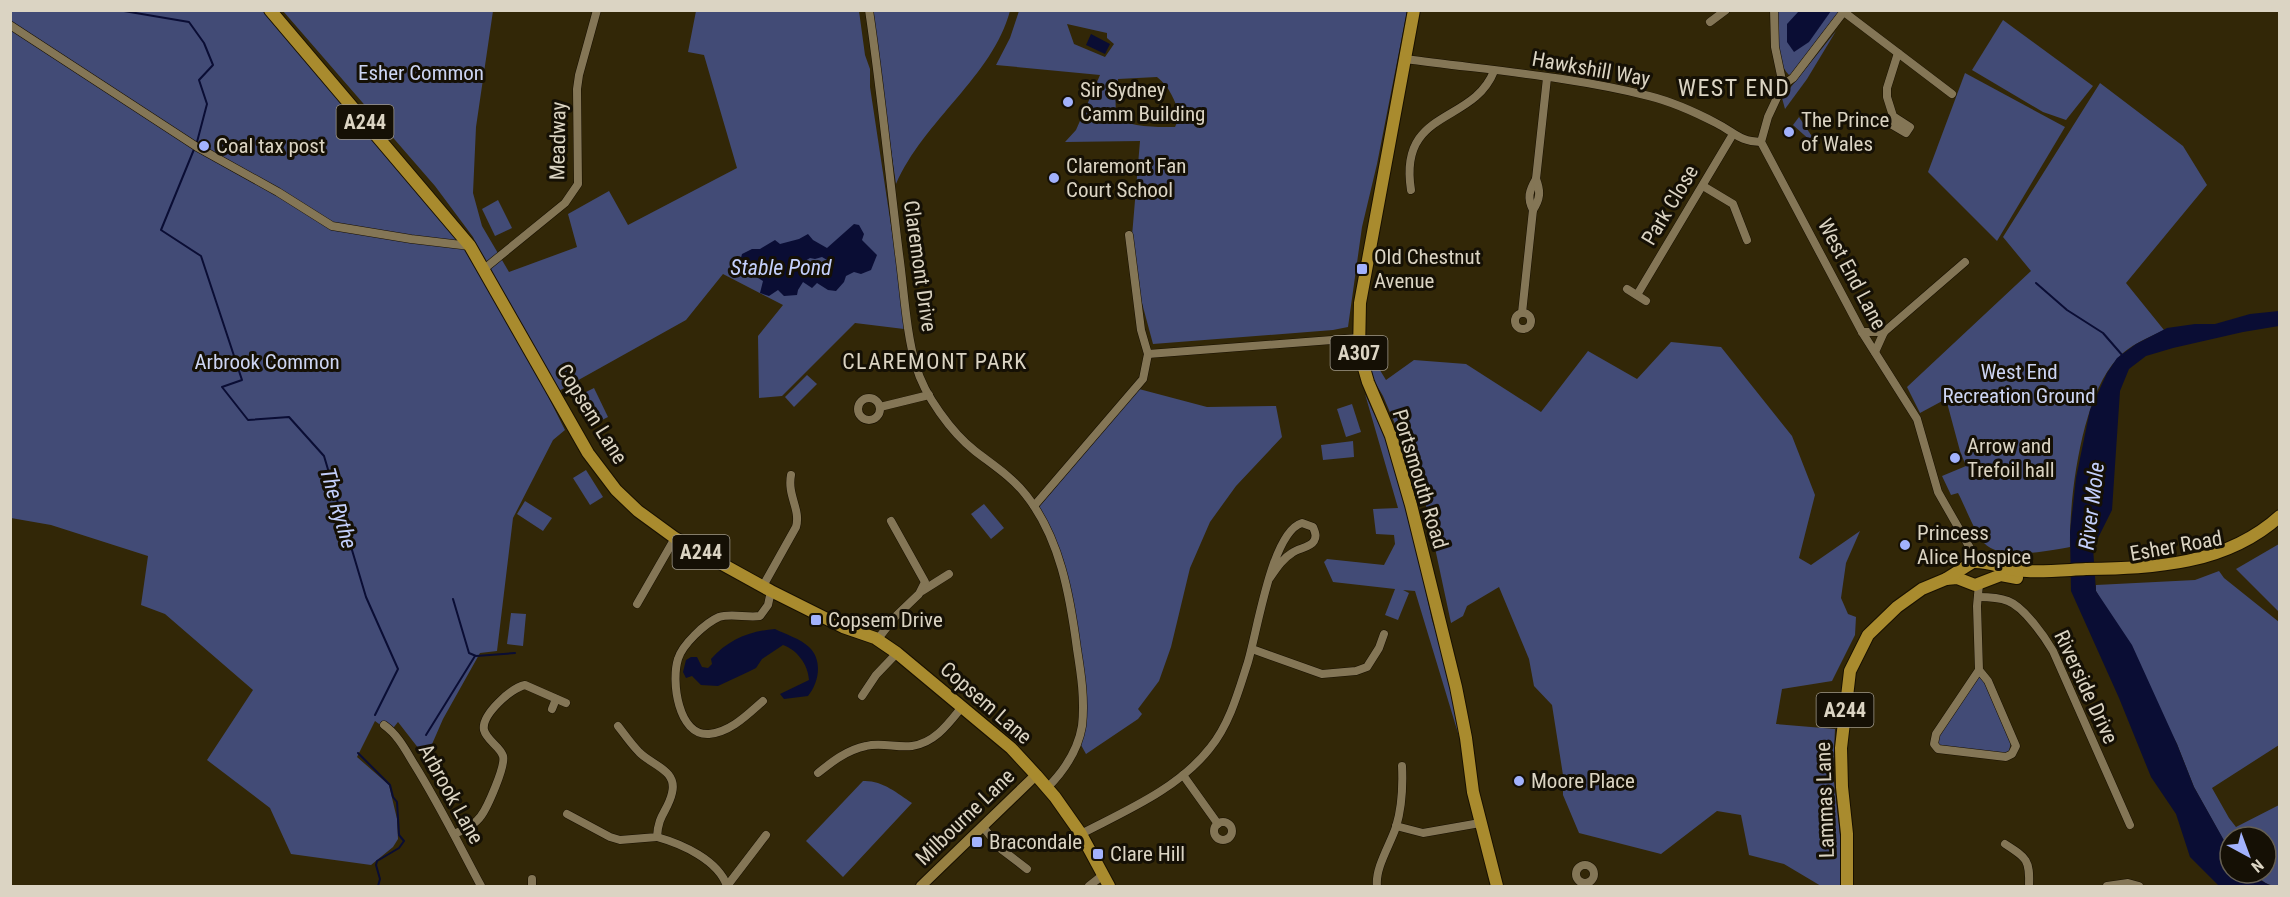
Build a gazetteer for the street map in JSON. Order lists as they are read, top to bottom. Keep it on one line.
{"streets":{"main road":["A244","A307","Copsem Lane","Portsmouth Road","Esher Road","Lammas Lane"],"street":["Hawkshill Way","Meadway","Park Close","Claremont Drive","West End Lane","Riverside Drive","Arbrook Lane","Milbourne Lane"]},"crossings":[["Hawkshill Way","Park Close"],["Hawkshill Way","West End Lane"],["Hawkshill Way","Portsmouth Road"],["A244","Claremont Drive"],["A244","Copsem Lane"],["A244","Milbourne Lane"],["Meadway","Copsem Lane"],["West End Lane","Lammas Lane"],["Copsem Lane","Milbourne Lane"],["Esher Road","Lammas Lane"]],"districts":["WEST END","CLAREMONT PARK"],"water":["Stable Pond","River Mole","The Rythe"],"parks":["Esher Common","Arbrook Common","West End Recreation Ground"],"places":{"other":["Sir Sydney Camm Building","The Prince of Wales","Coal tax post","Claremont Fan Court School","Arrow and Trefoil hall","Princess Alice Hospice","Moore Place"],"transit":["Old Chestnut Avenue","Copsem Drive","Bracondale","Clare Hill"]},"north":"bottom right"}
